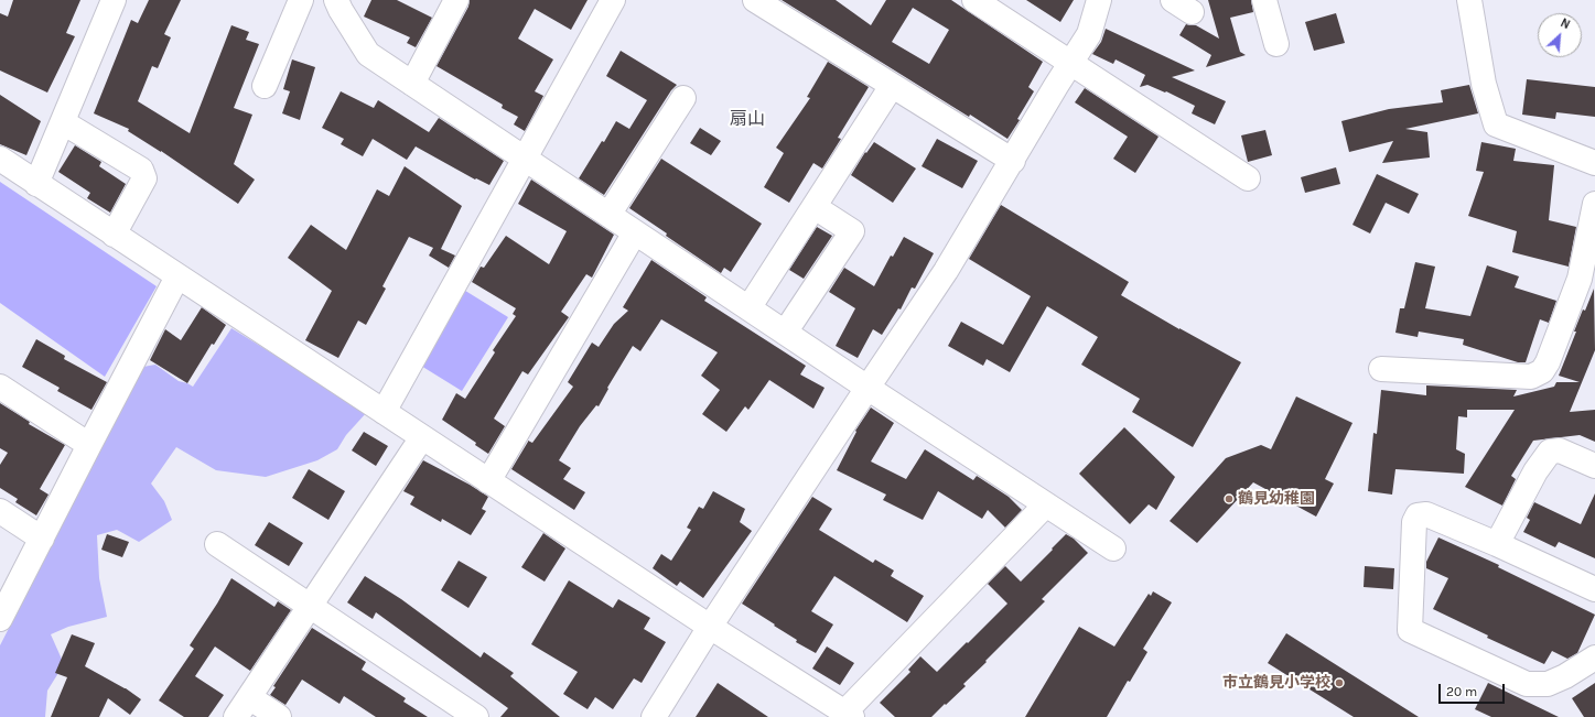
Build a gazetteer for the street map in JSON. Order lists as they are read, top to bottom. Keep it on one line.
{"districts":["扇山"],"places":["鶴見幼稚園","市立鶴見小学校"],"scale_bar":"20 m","north":"top right"}
